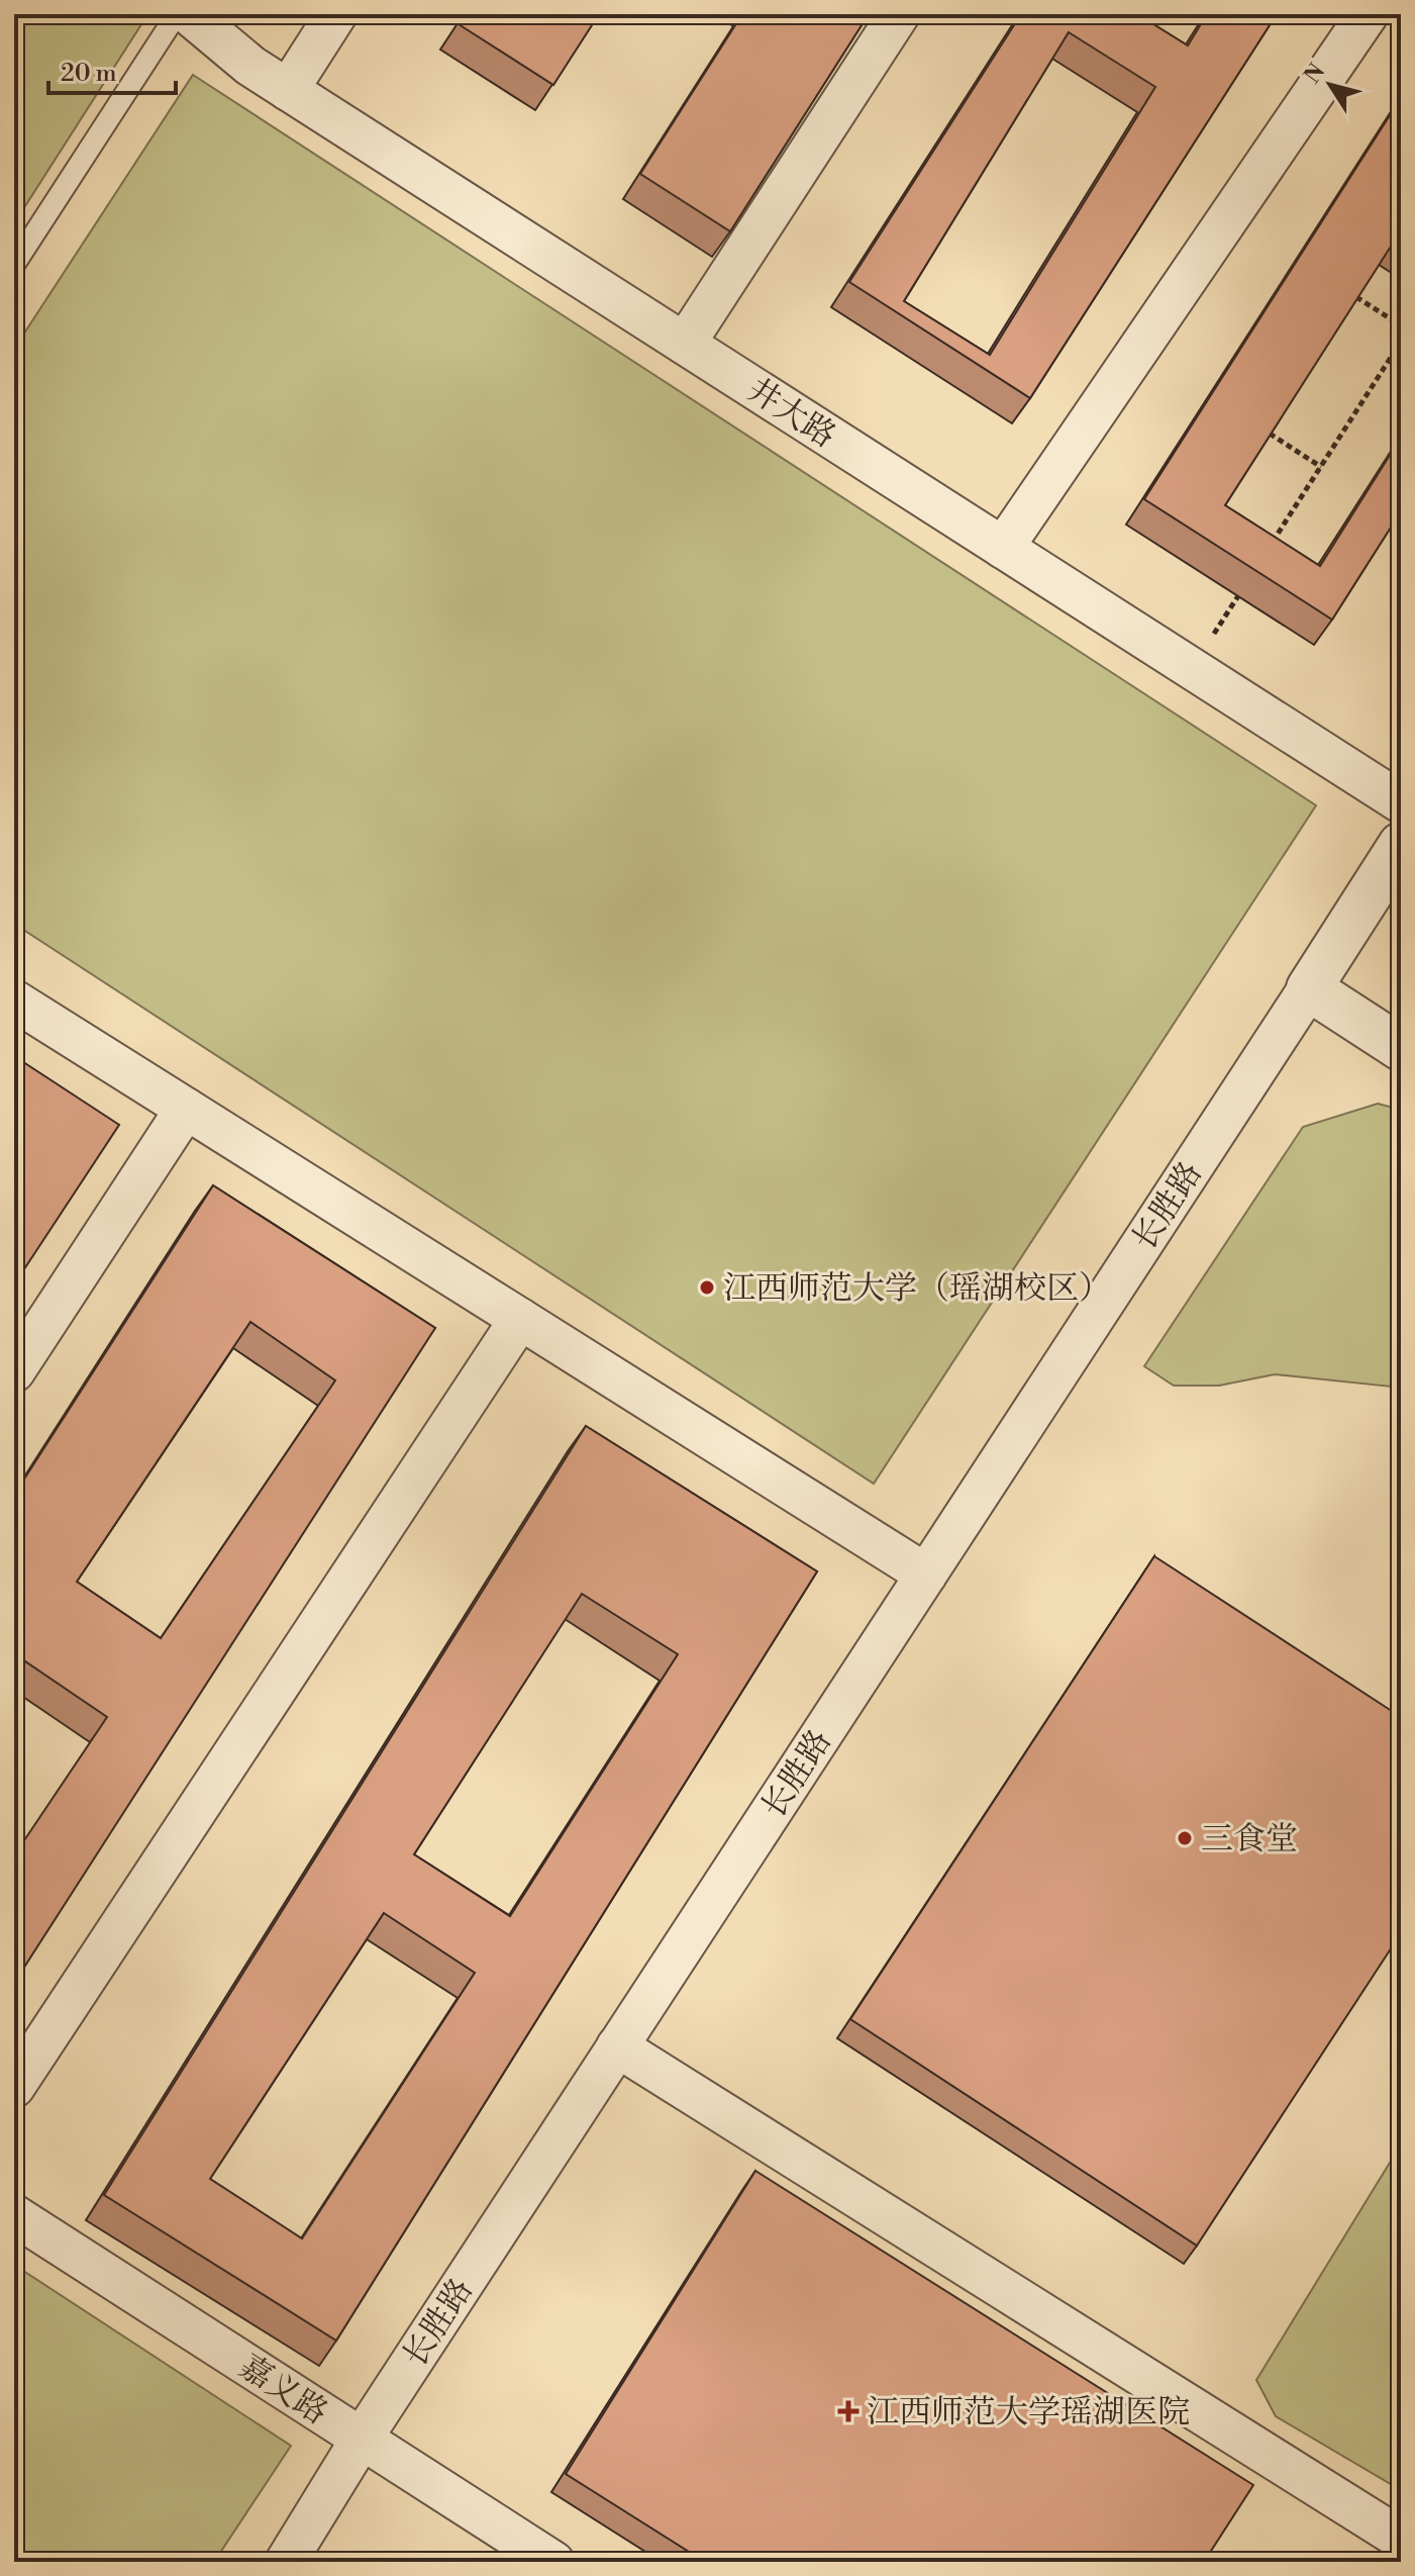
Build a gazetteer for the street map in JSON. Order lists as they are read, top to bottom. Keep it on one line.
{"streets":{"street":["井大路","长胜路","嘉义路"]},"crossings":[["长胜路","嘉义路"]],"places":{"other":["江西师范大学（瑶湖校区）","三食堂"],"health":["江西师范大学瑶湖医院"]},"scale_bar":"20 m","north":"top left"}
